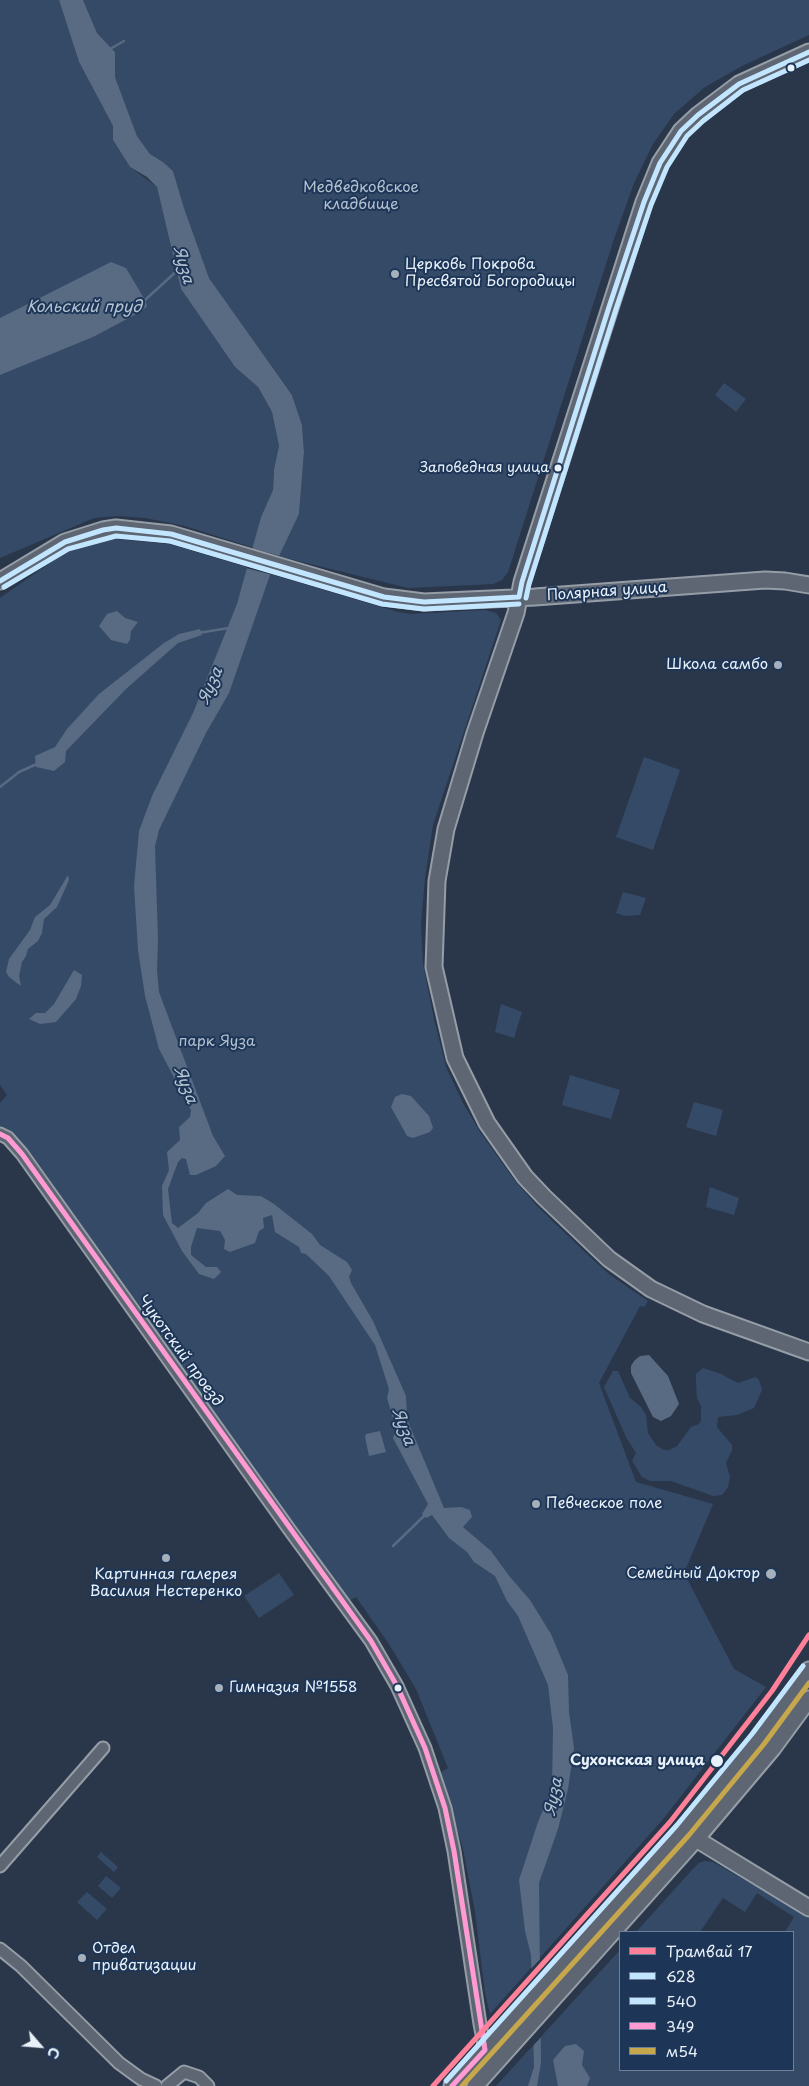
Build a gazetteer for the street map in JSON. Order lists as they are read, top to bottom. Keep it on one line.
{"streets":{"main road":["Полярная улица"],"street":["Чукотский проезд"]},"water":["Яуза","Кольский пруд"],"parks":["Медведковское кладбище","парк Яуза"],"places":["Церковь Покрова Пресвятой Богородицы","Заповедная улица","Школа самбо","Певческое поле","Картинная галерея Василия Нестеренко","Семейный Доктор","Гимназия №1558","Сухонская улица","Отдел приватизации"],"lines":["transit line 628","transit line 540","transit line 349","tram line 17","transit line м54"],"legend":["Трамвай 17","628","540","349","м54"],"north":"bottom right"}
